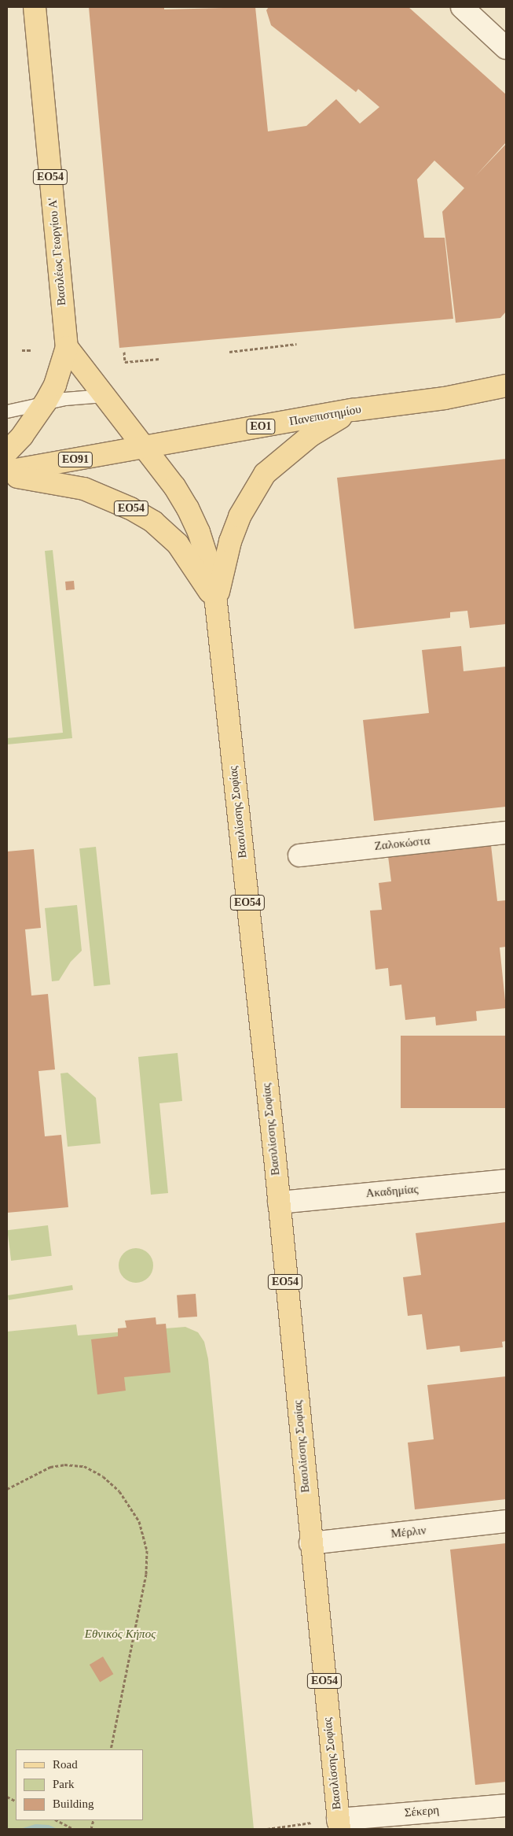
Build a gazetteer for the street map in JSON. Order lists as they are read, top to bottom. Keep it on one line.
{"streets":{"main road":["ΕΟ54","Βασιλέως Γεωργίου Α'","Πανεπιστημίου","ΕΟ1","ΕΟ91","Βασιλίσσης Σοφίας"],"street":["Ζαλοκώστα","Ακαδημίας","Μέρλιν","Σέκερη"]},"crossings":[["ΕΟ54","Βασιλέως Γεωργίου Α'"],["ΕΟ54","Πανεπιστημίου"],["ΕΟ54","ΕΟ91"],["ΕΟ54","Βασιλίσσης Σοφίας"],["Πανεπιστημίου","ΕΟ91"],["Πανεπιστημίου","Βασιλίσσης Σοφίας"],["ΕΟ91","Βασιλίσσης Σοφίας"],["Βασιλίσσης Σοφίας","Ακαδημίας"],["Βασιλίσσης Σοφίας","Μέρλιν"],["Βασιλίσσης Σοφίας","Σέκερη"]],"parks":["Εθνικός Κήπος"],"legend":["Road","Park","Building"]}
